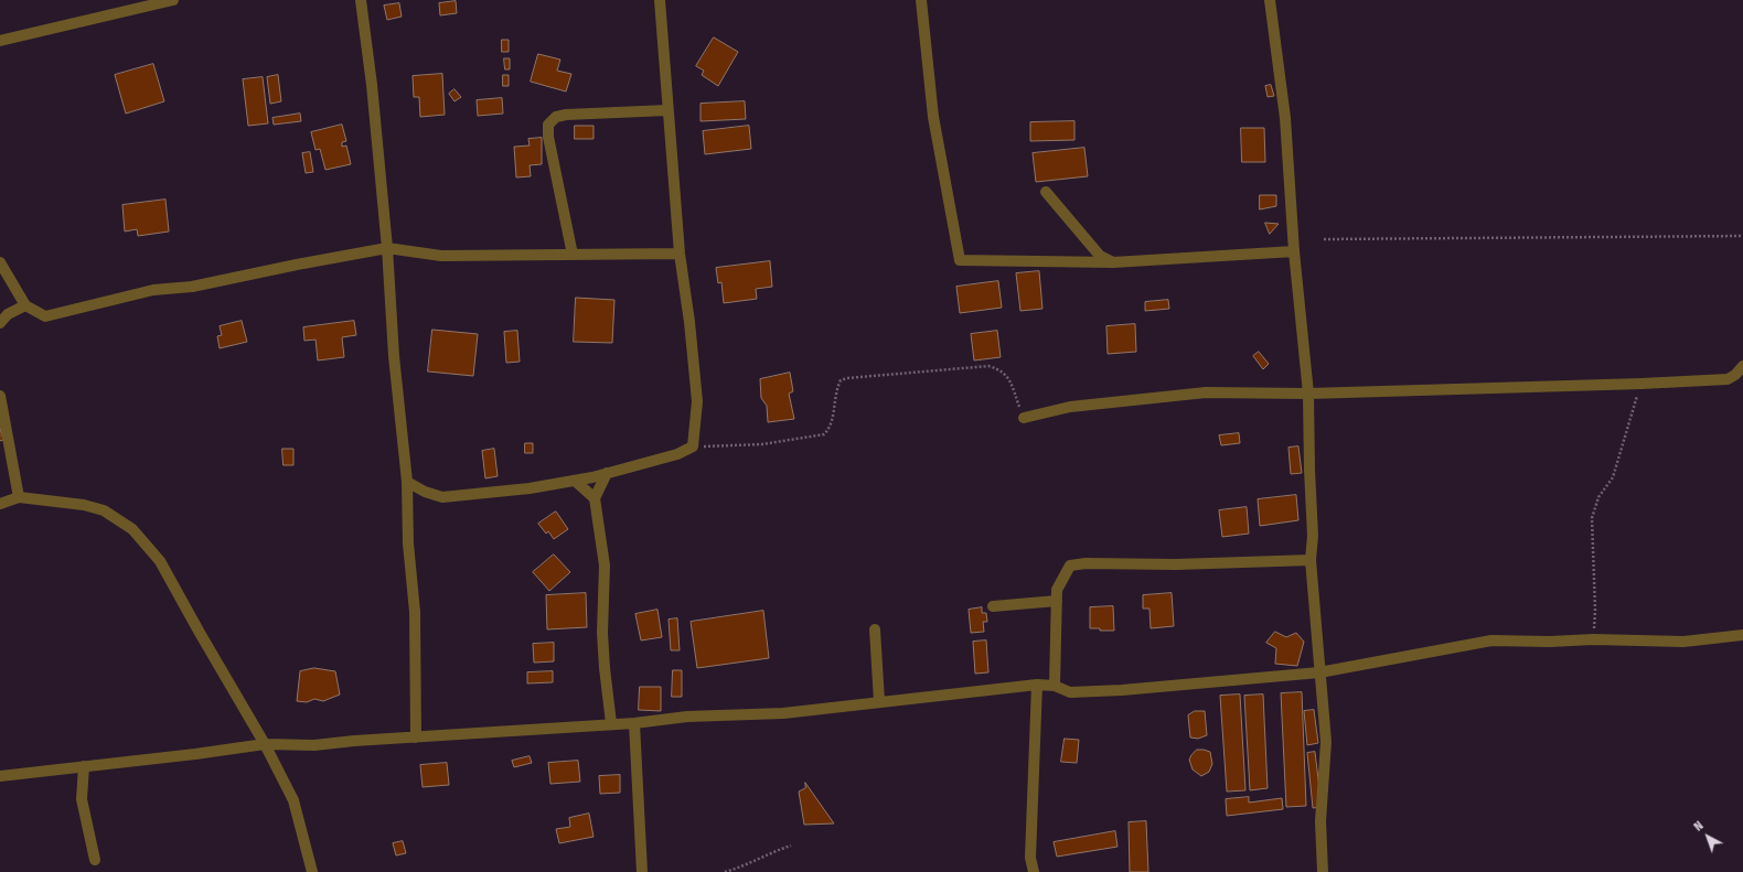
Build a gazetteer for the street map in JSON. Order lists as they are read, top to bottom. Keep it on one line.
{"north":"top left"}
